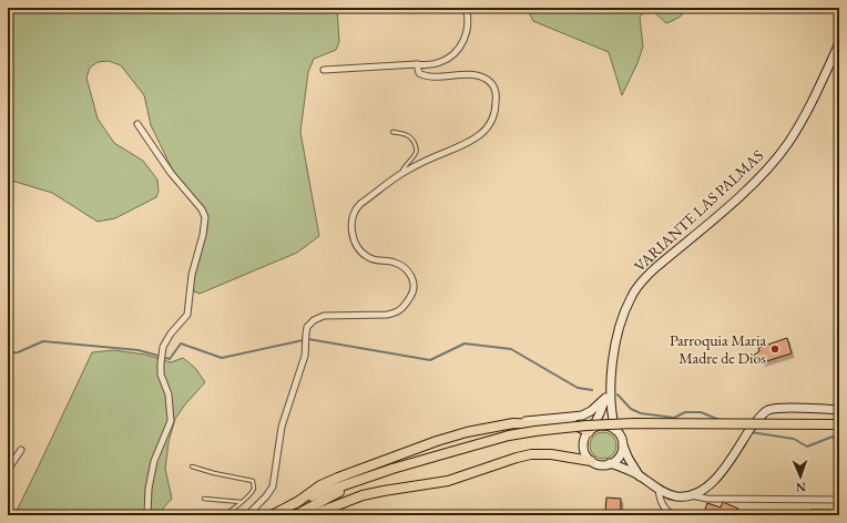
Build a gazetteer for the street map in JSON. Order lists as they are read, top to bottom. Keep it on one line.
{"streets":{"main road":["VARIANTE LAS PALMAS"]},"places":["Parroquia Maria Madre de Dios"],"north":"bottom"}
